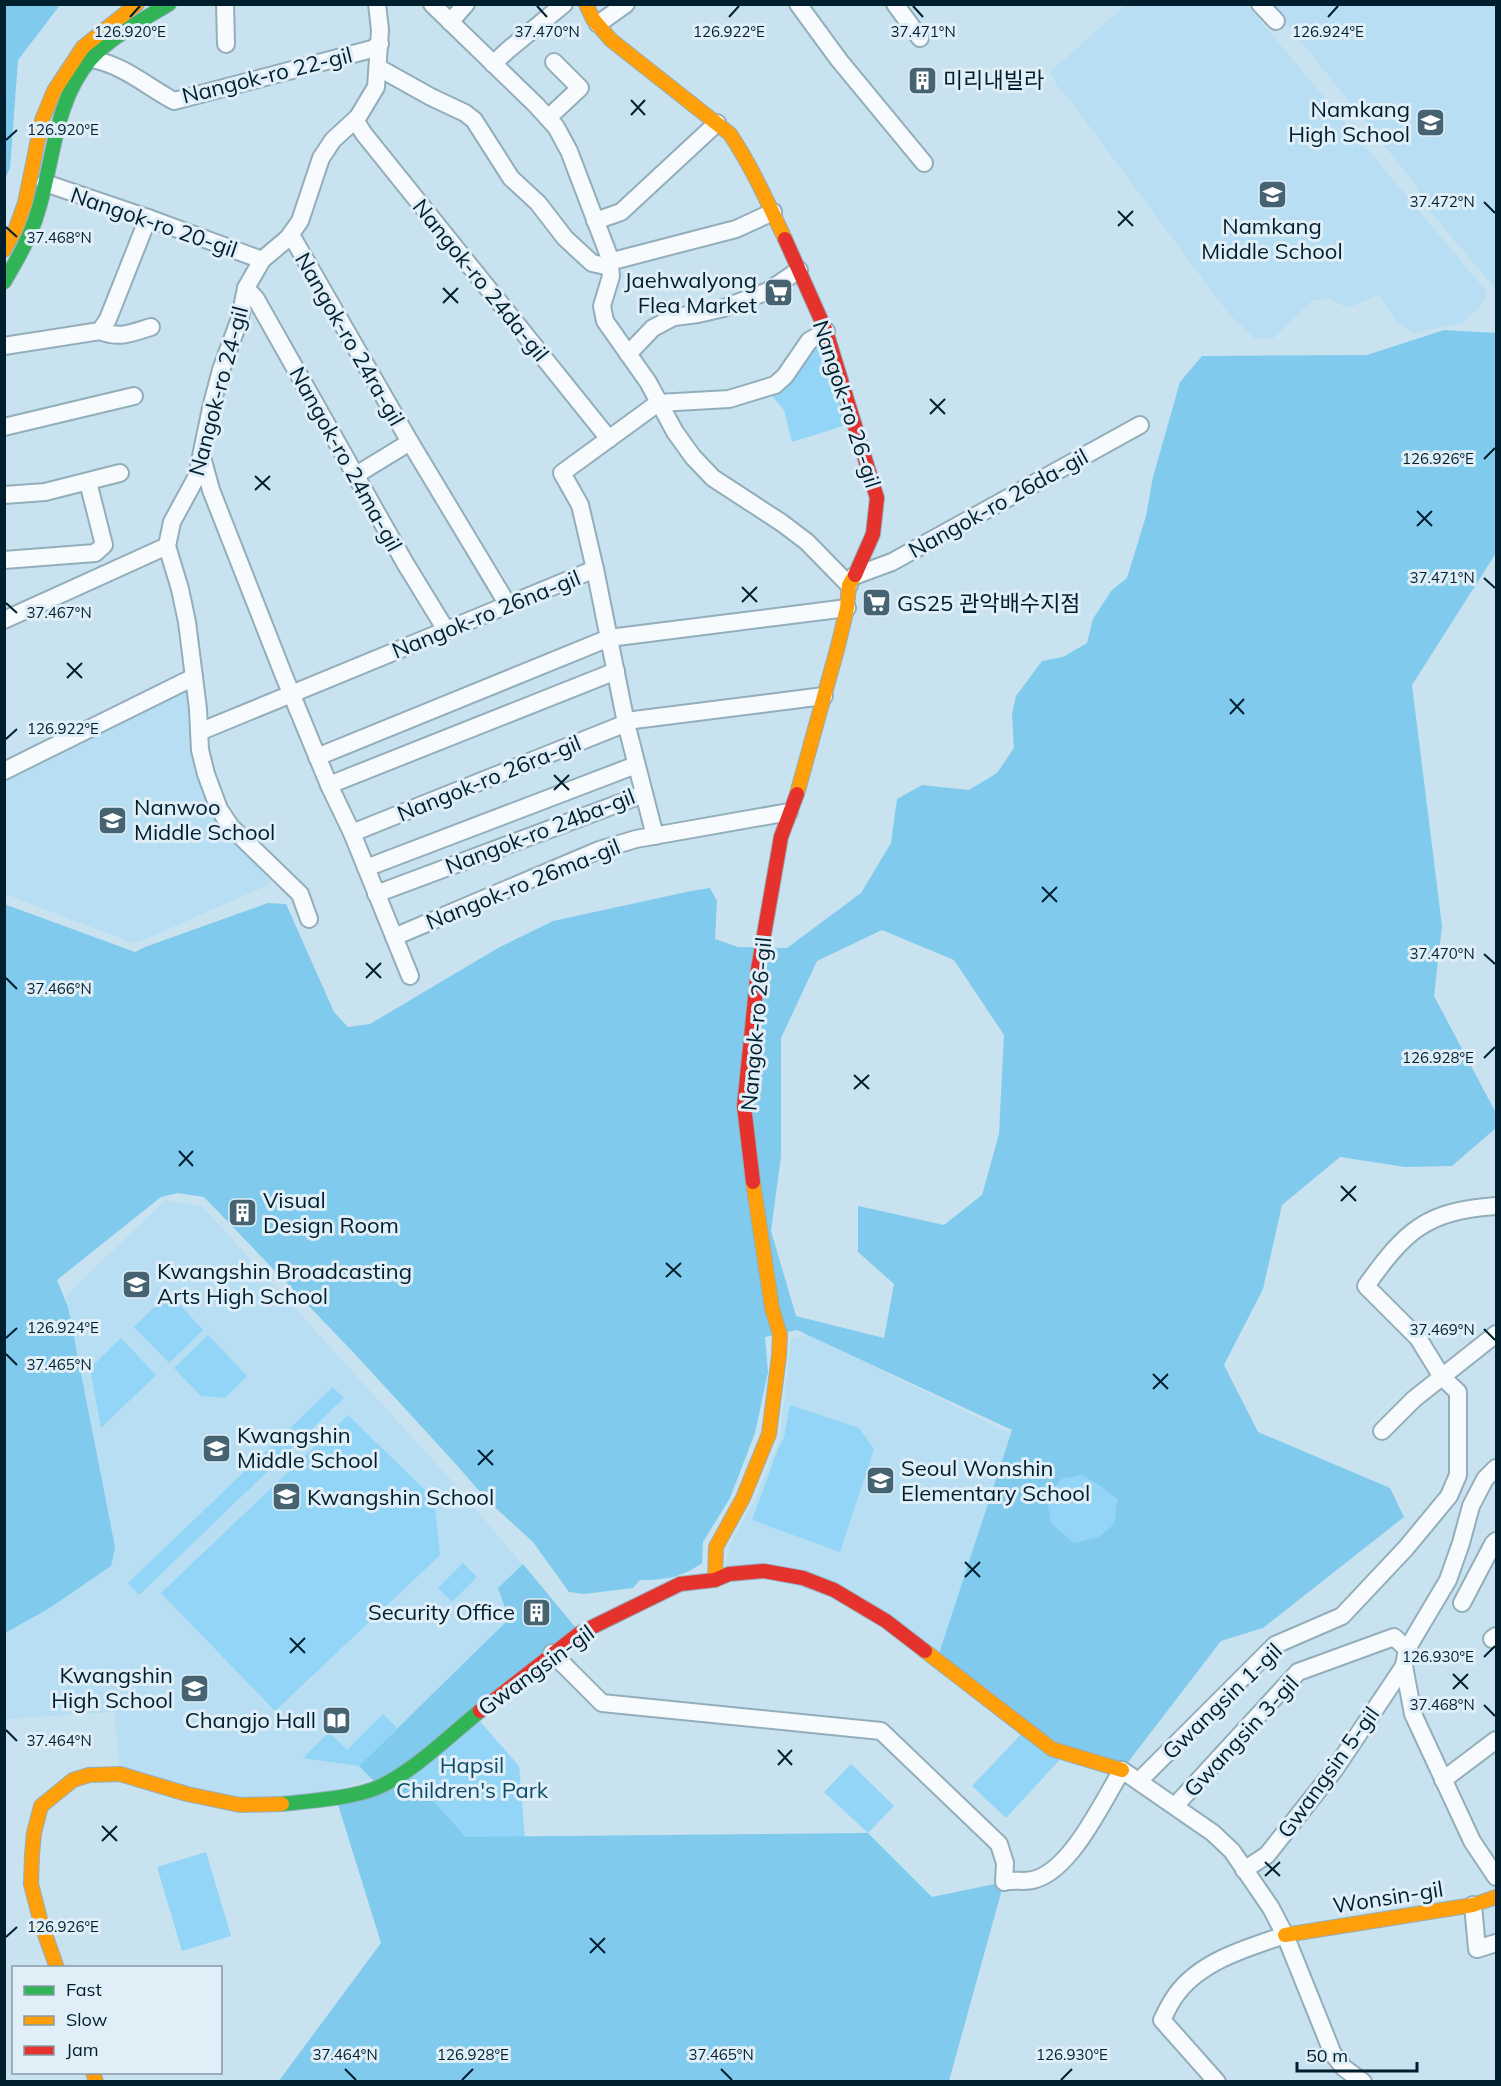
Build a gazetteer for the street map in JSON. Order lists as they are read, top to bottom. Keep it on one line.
{"streets":{"street":["Nangok-ro 22-gil","Nangok-ro 20-gil","Nangok-ro 24da-gil","Nangok-ro 24ra-gil","Nangok-ro 24-gil","Nangok-ro 26-gil","Nangok-ro 24ma-gil","Nangok-ro 26da-gil","Nangok-ro 26na-gil","Nangok-ro 26ra-gil","Nangok-ro 24ba-gil","Nangok-ro 26ma-gil","Gwangsin-gil","Gwangsin 1-gil","Gwangsin 3-gil","Gwangsin 5-gil","Wonsin-gil"]},"crossings":[["Nangok-ro 22-gil","Nangok-ro 24-gil"],["Nangok-ro 20-gil","Nangok-ro 24-gil"],["Nangok-ro 24da-gil","Nangok-ro 24-gil"],["Nangok-ro 24da-gil","Nangok-ro 26na-gil"],["Nangok-ro 24ra-gil","Nangok-ro 24-gil"],["Nangok-ro 24ra-gil","Nangok-ro 24ma-gil"],["Nangok-ro 24ra-gil","Nangok-ro 26na-gil"],["Nangok-ro 24-gil","Nangok-ro 24ma-gil"],["Nangok-ro 26-gil","Nangok-ro 26da-gil"],["Nangok-ro 26-gil","Nangok-ro 26ra-gil"],["Nangok-ro 26-gil","Nangok-ro 26ma-gil"],["Nangok-ro 26-gil","Gwangsin-gil"],["Nangok-ro 24ma-gil","Nangok-ro 26na-gil"],["Gwangsin-gil","Gwangsin 1-gil"],["Gwangsin-gil","Gwangsin 3-gil"],["Gwangsin-gil","Gwangsin 5-gil"],["Gwangsin-gil","Wonsin-gil"]],"parks":["Hapsil Children's Park"],"places":{"building":["미리내빌라","Visual Design Room","Security Office"],"school or university":["Namkang High School","Namkang Middle School","Nanwoo Middle School","Kwangshin Broadcasting Arts High School","Kwangshin Middle School","Seoul Wonshin Elementary School","Kwangshin School","Kwangshin High School"],"supermarket":["Jaehwalyong Flea Market","GS25 관악배수지점"],"library":["Changjo Hall"]},"legend":["Fast","Slow","Jam"],"scale_bar":"50 m","coordinates":["126.920°E","37.470°N","126.922°E","37.471°N","126.924°E","37.472°N","37.468°N","126.926°E","37.467°N","37.466°N","126.928°E","37.469°N","37.465°N","126.930°E","37.464°N"]}
